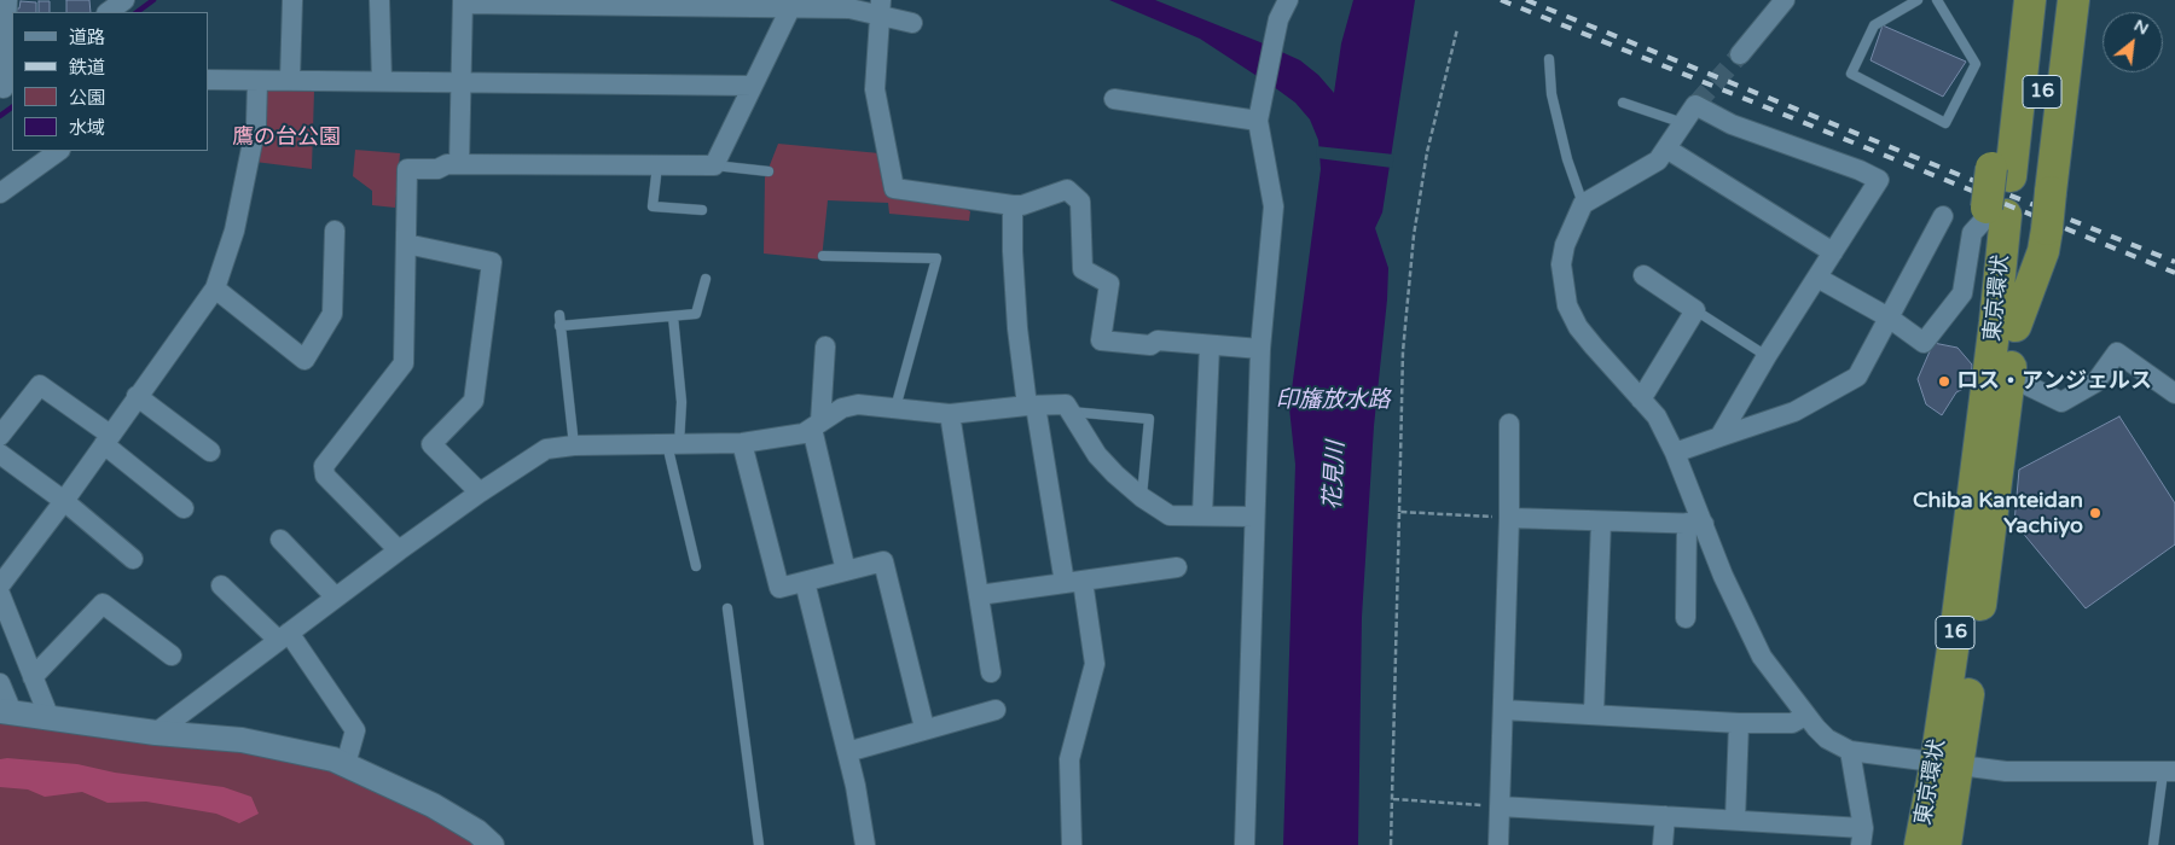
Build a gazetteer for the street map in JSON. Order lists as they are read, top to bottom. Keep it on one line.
{"streets":{"highway":["16","東京環状"]},"water":["印旛放水路","花見川"],"parks":["鷹の台公園"],"places":["ロス・アンジェルス","Chiba Kanteidan Yachiyo"],"legend":["道路","鉄道","公園","水域"],"north":"top right"}
